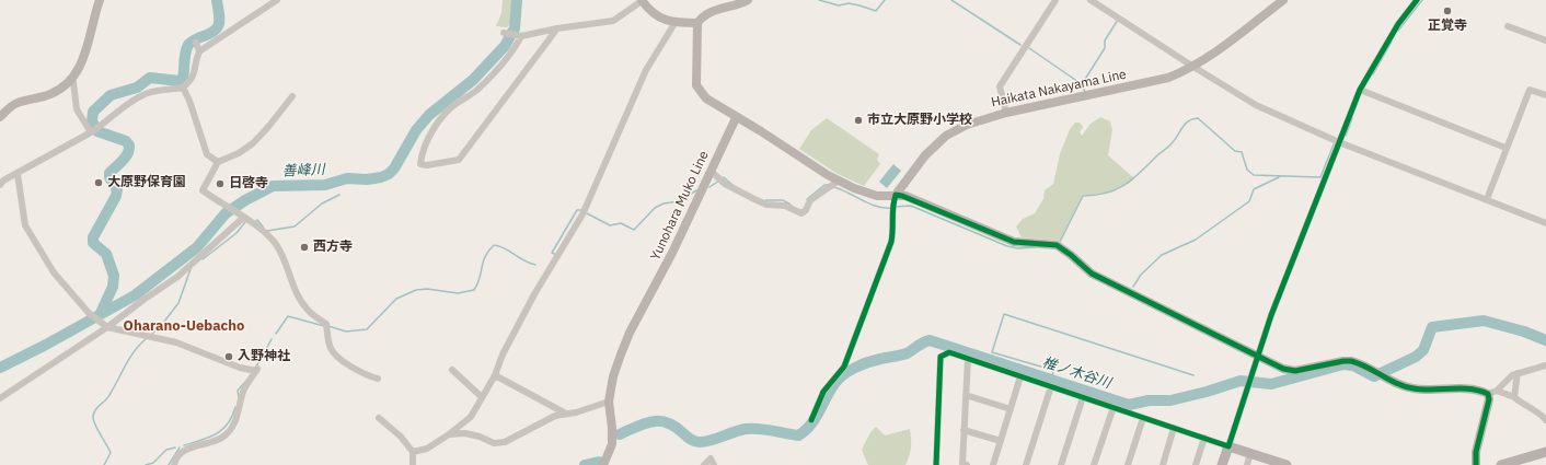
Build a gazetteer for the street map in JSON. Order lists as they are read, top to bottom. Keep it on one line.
{"streets":{"main road":["Haikata Nakayama Line","Yunohara Muko Line"]},"districts":["Oharano-Uebacho"],"water":["善峰川","椎ノ木谷川"],"places":["正覚寺","市立大原野小学校","大原野保育園","日啓寺","西方寺","入野神社"]}
